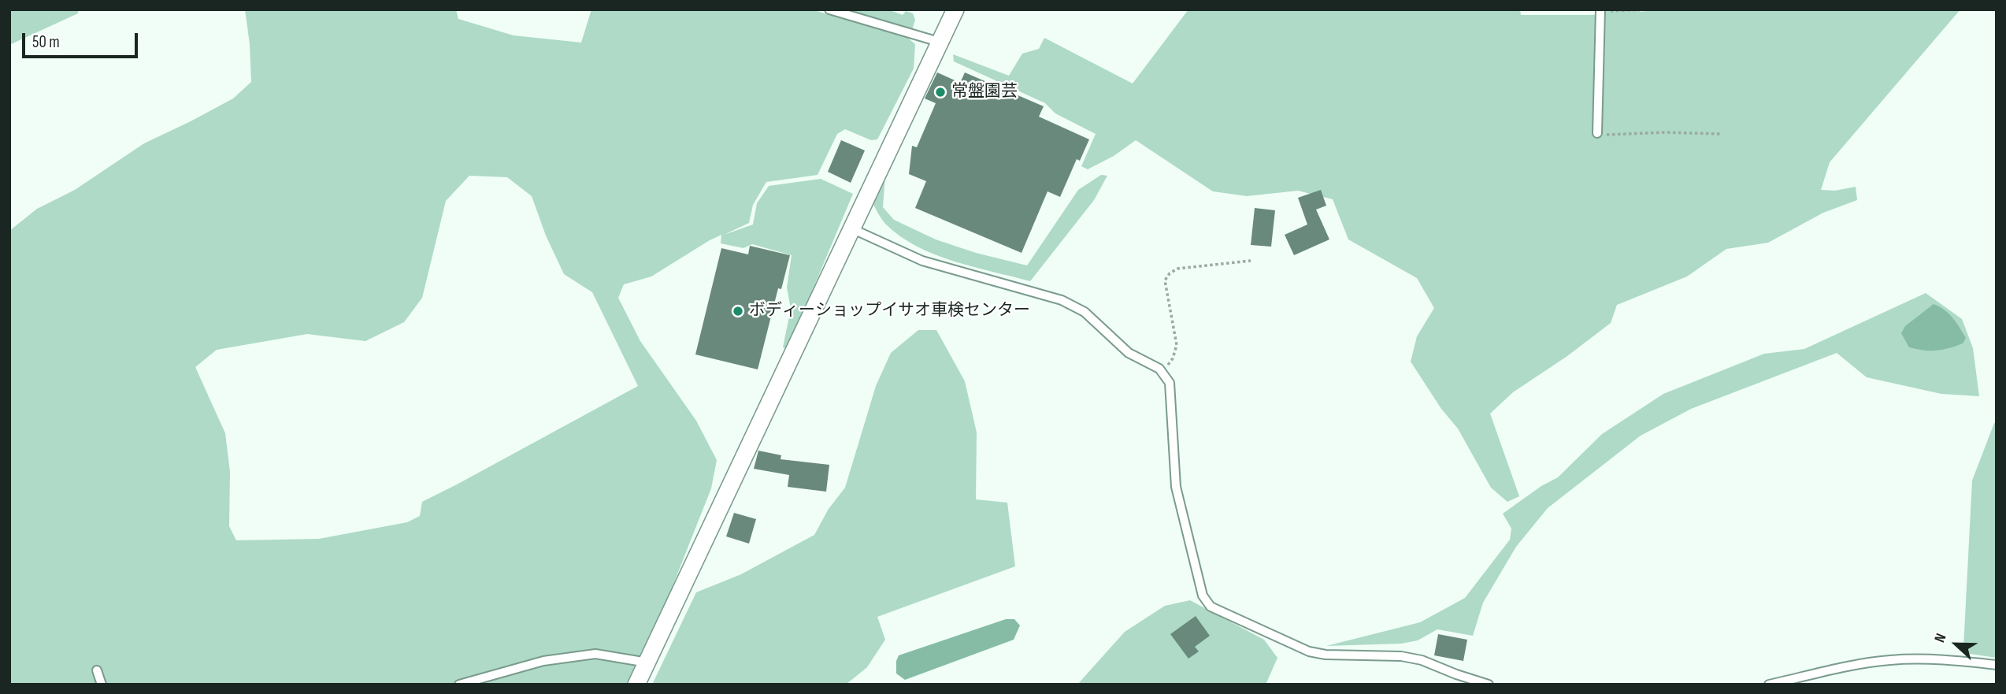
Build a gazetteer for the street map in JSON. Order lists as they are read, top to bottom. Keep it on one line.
{"places":["常盤園芸","ボディーショップイサオ車検センター"],"scale_bar":"50 m","north":"left"}
